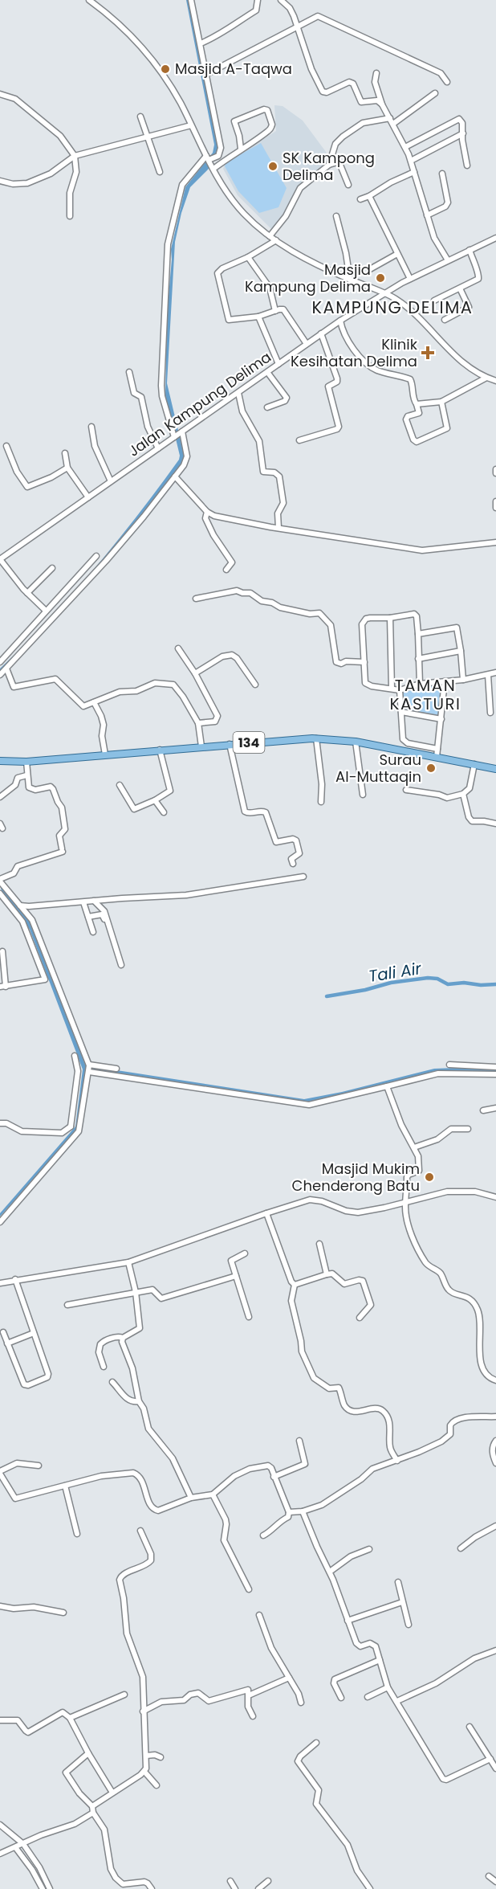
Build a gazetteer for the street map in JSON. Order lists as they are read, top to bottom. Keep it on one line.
{"streets":{"main road":["134"],"street":["Jalan Kampung Delima"]},"districts":["KAMPUNG DELIMA","TAMAN KASTURI"],"water":["Tali Air"],"places":{"other":["Masjid A-Taqwa","SK Kampong Delima","Masjid Kampung Delima","Surau Al-Muttaqin","Masjid Mukim Chenderong Batu"],"health":["Klinik Kesihatan Delima"]}}
